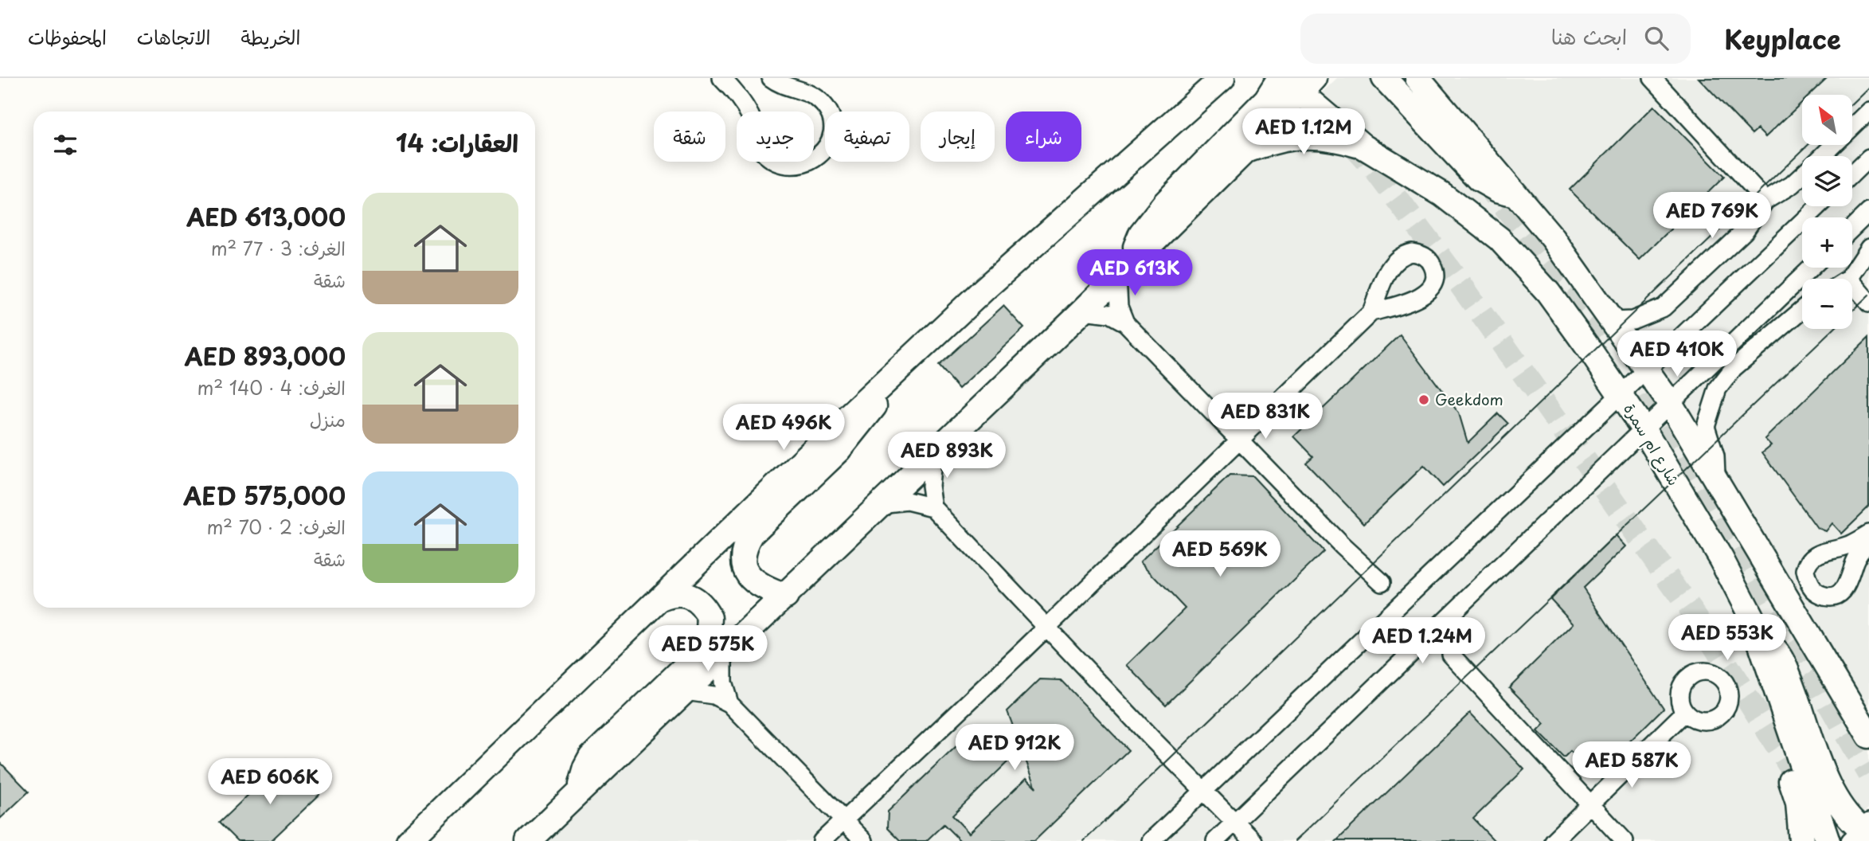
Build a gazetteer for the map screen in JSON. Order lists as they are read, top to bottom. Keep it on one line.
{"streets":{"street":["شارع ام سمرة"]},"places":["Geekdom"],"north":"top left","page":{"header":"Keyplace","search":"ابحث هنا","nav":["الخريطة","الاتجاهات","المحفوظات"],"map_buttons":["+","−"],"price":["AED 1.12M","AED 769K","AED 613K","AED 410K","AED 831K","AED 496K","AED 893K","AED 569K","AED 553K","AED 1.24M","AED 575K","AED 912K","AED 587K","AED 606K"],"chip":["شراء","إيجار","تصفية","جديد","شقة"],"heading":"العقارات: 14","list":[{"name":"AED 613,000","note":"الغرف: 3 · 77 m² · شقة"},{"name":"AED 893,000","note":"الغرف: 4 · 140 m² · منزل"},{"name":"AED 575,000","note":"الغرف: 2 · 70 m² · شقة"}]}}
